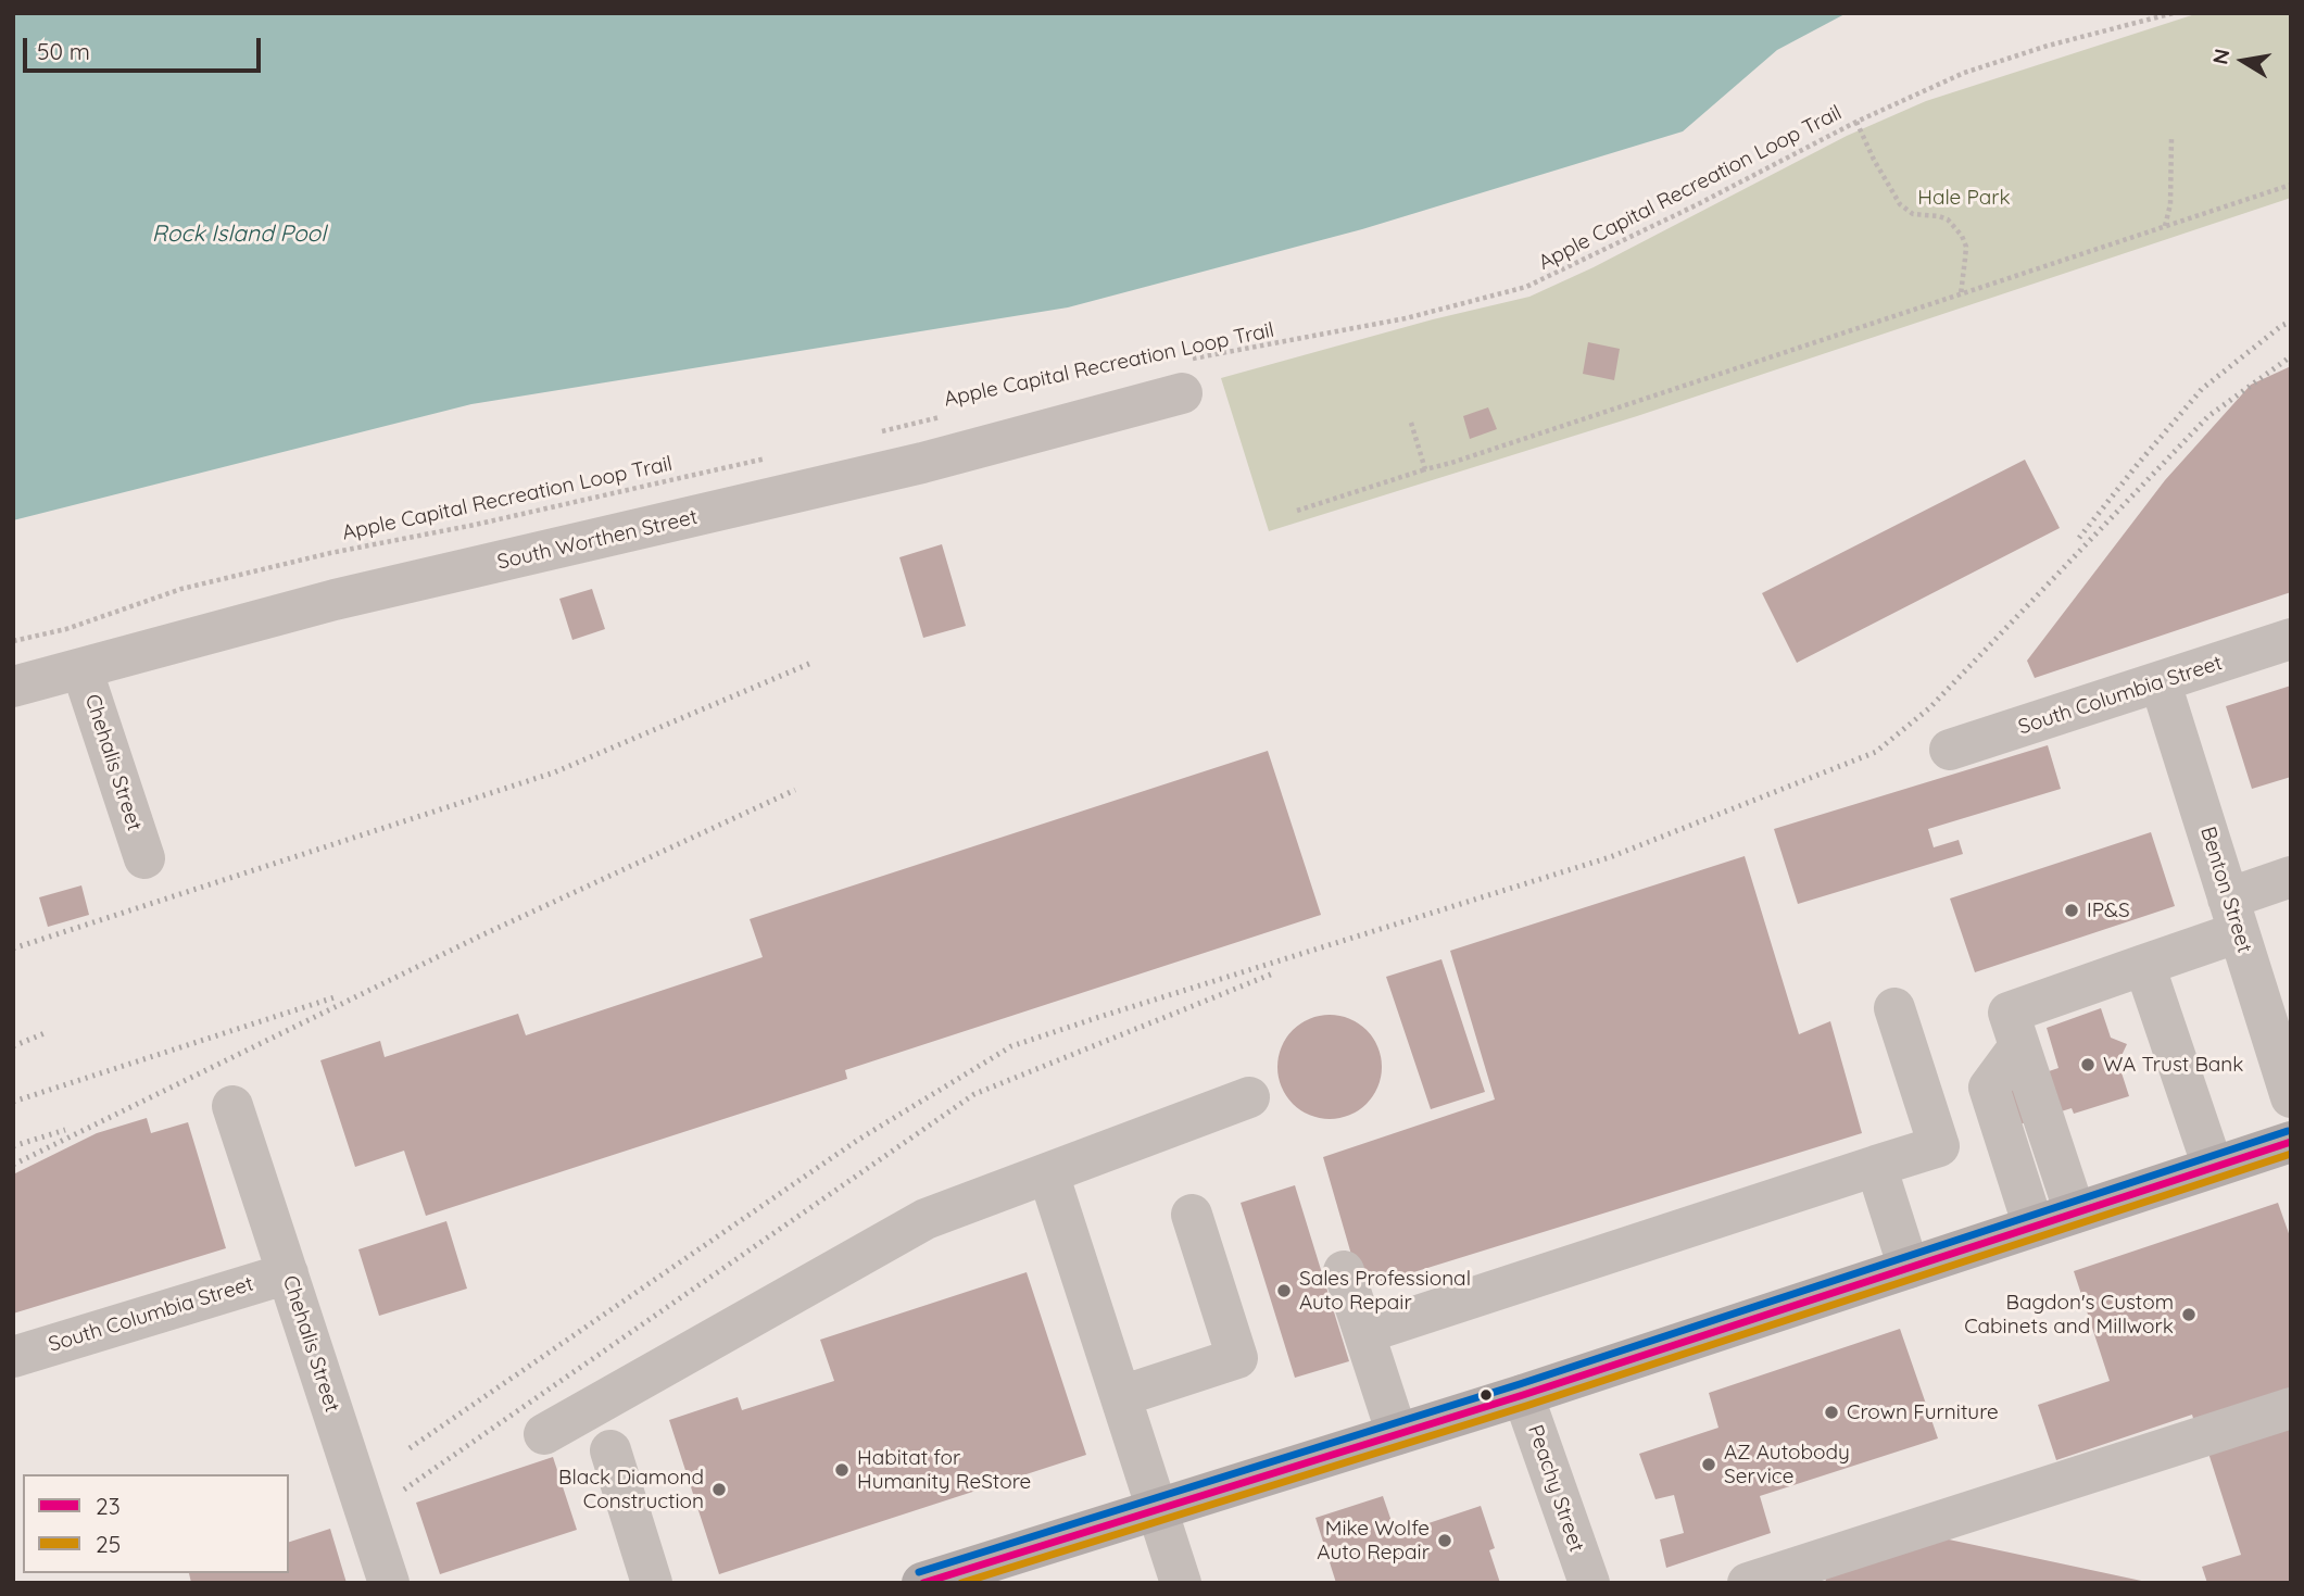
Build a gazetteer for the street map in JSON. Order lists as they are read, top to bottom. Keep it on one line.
{"streets":{"street":["South Worthen Street","South Columbia Street","Chehalis Street","Benton Street","Peachy Street"],"path":["Apple Capital Recreation Loop Trail"]},"crossings":[["Apple Capital Recreation Loop Trail","South Worthen Street"],["South Worthen Street","Chehalis Street"],["South Columbia Street","Chehalis Street"],["South Columbia Street","Benton Street"]],"water":["Rock Island Pool"],"parks":["Hale Park"],"places":["IP&S","WA Trust Bank","Sales Professional Auto Repair","Bagdon's Custom Cabinets and Millwork","Crown Furniture","AZ Autobody Service","Habitat for Humanity ReStore","Black Diamond Construction","Mike Wolfe Auto Repair"],"lines":["transit line 23","transit line 25"],"legend":["23","25"],"scale_bar":"50 m","north":"left"}
